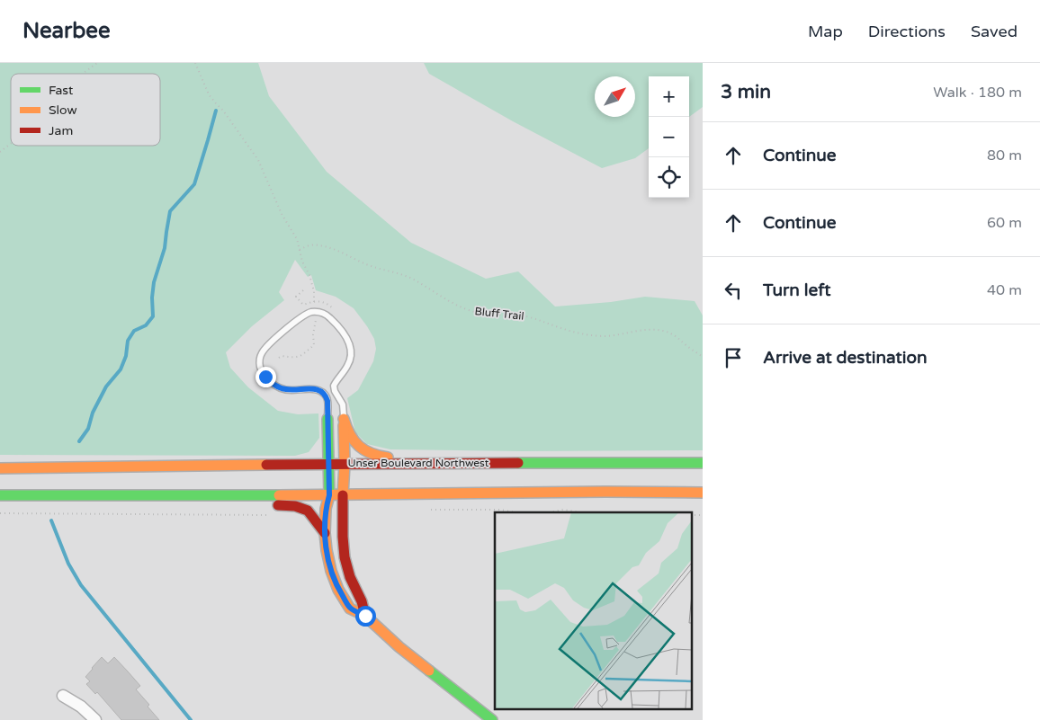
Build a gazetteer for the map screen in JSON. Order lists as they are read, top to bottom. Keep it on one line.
{"streets":{"main road":["Unser Boulevard Northwest"],"path":["Bluff Trail"]},"legend":["Fast","Slow","Jam"],"north":"top right","page":{"header":"Nearbee","nav":["Map","Directions","Saved"],"heading":["3 min","Walk · 180 m"],"map_buttons":["+","−"],"list":[["Continue","80 m"],["Continue","60 m"],["Turn left","40 m"],"Arrive at destination"]}}
